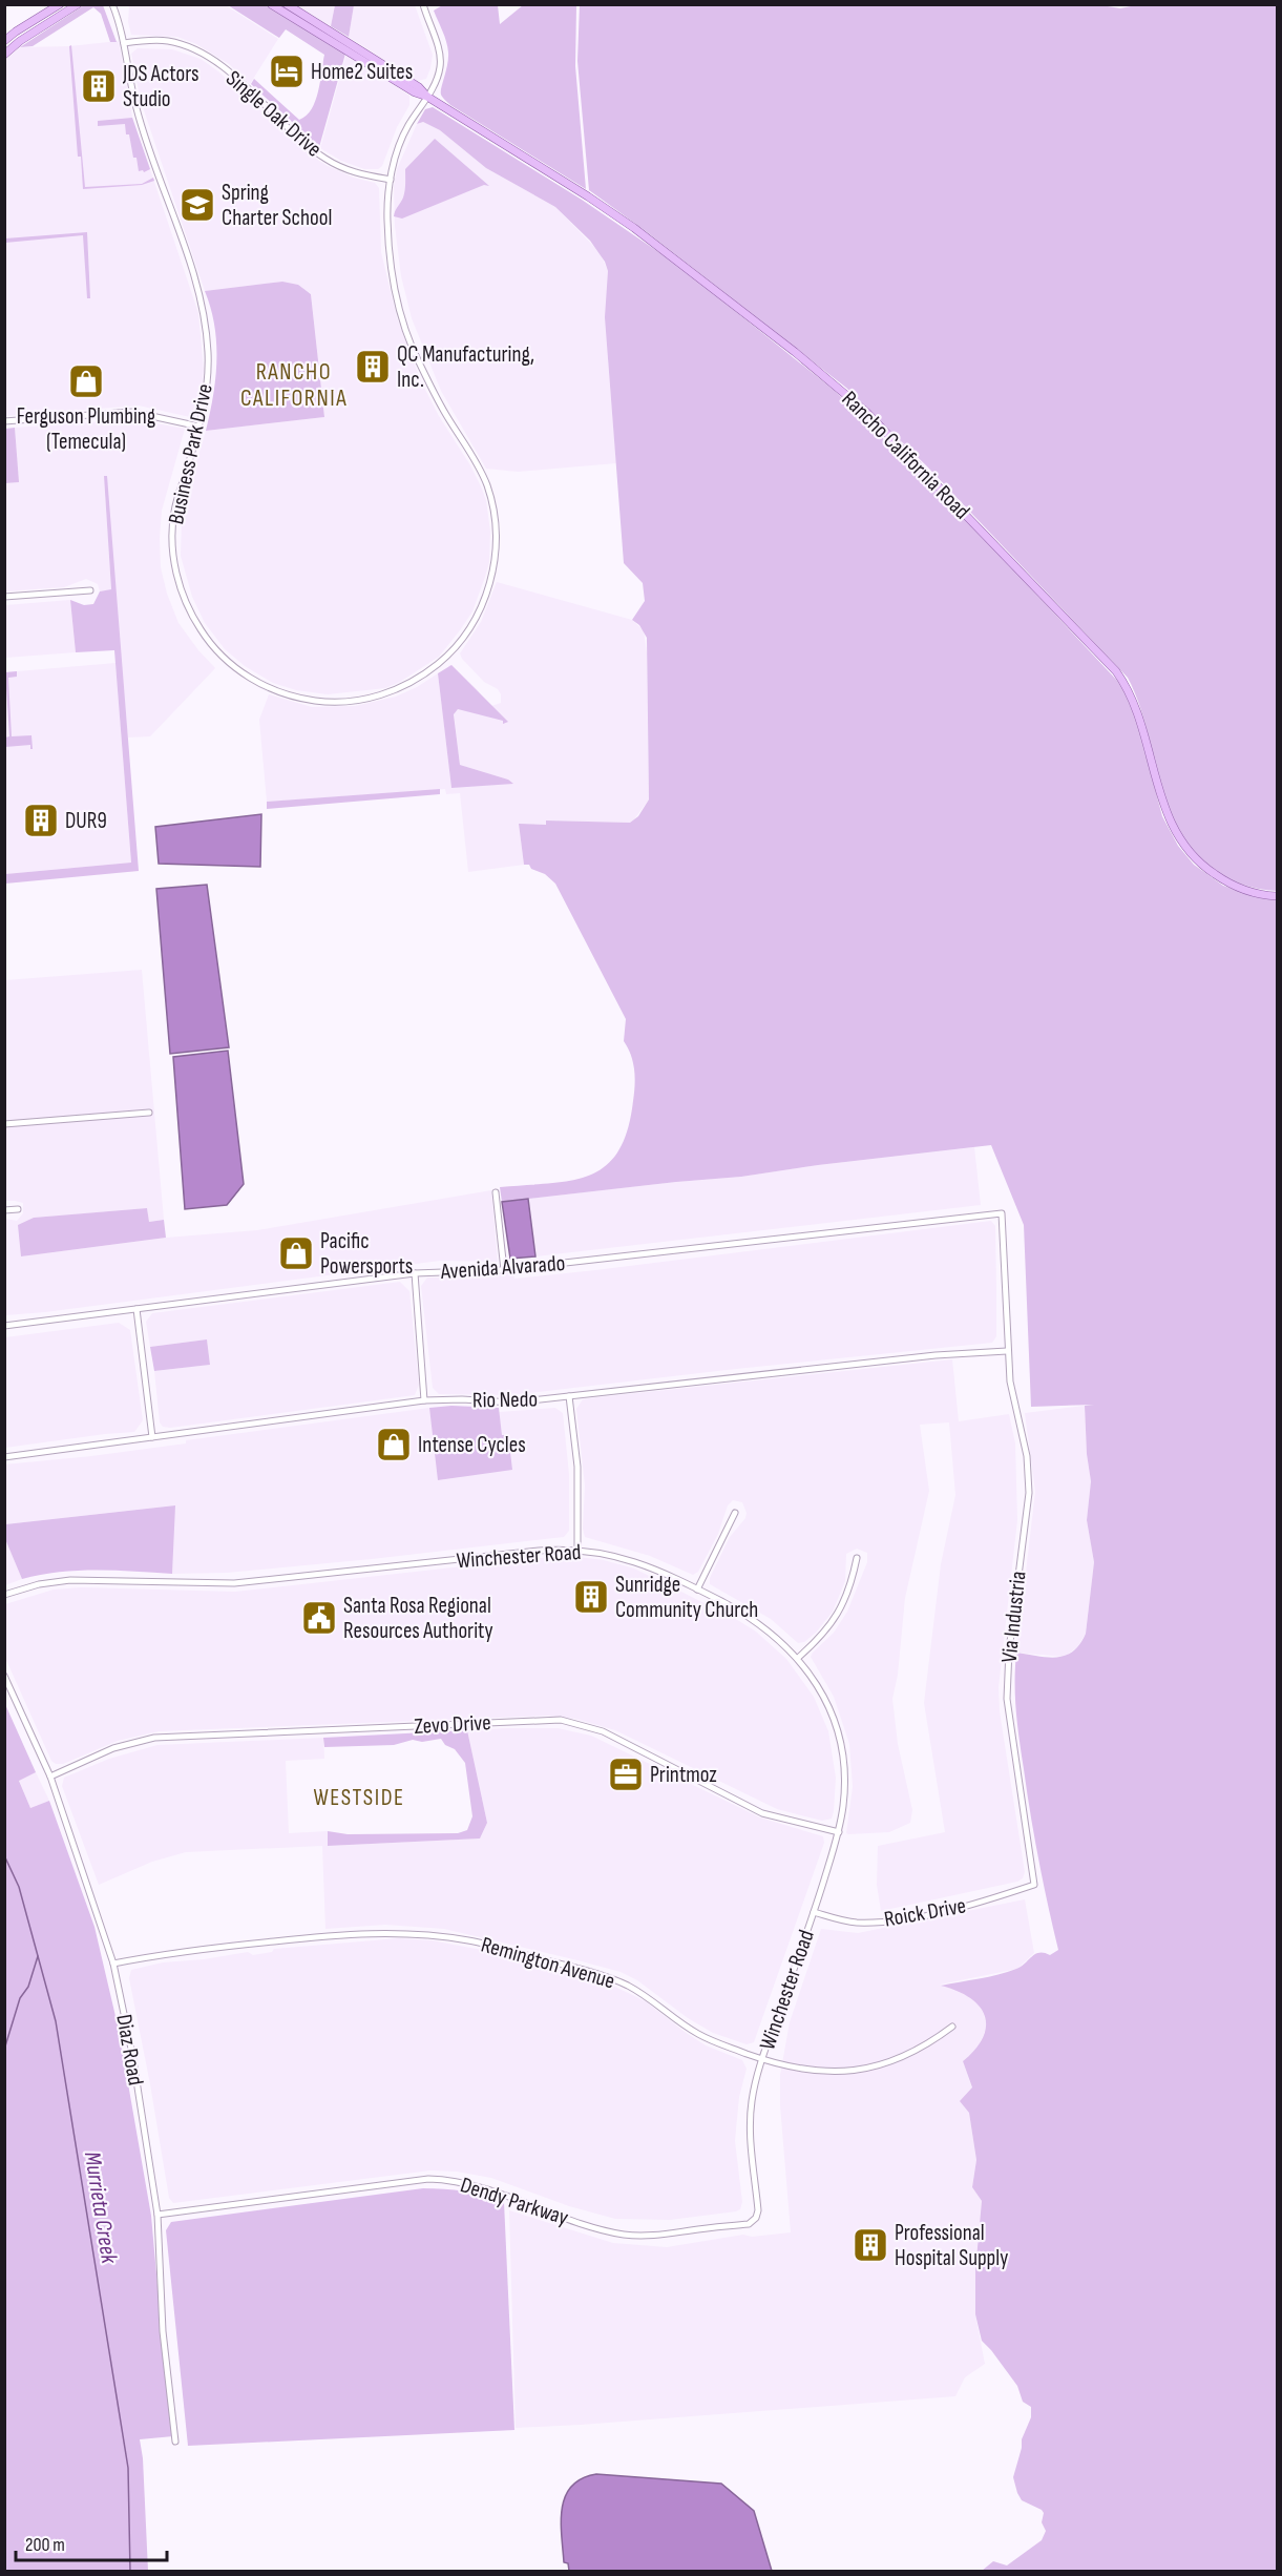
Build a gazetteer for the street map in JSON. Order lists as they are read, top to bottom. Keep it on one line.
{"streets":{"main road":["Rancho California Road"],"street":["Single Oak Drive","Business Park Drive","Avenida Alvarado","Rio Nedo","Winchester Road","Via Industria","Zevo Drive","Roick Drive","Remington Avenue","Diaz Road","Dendy Parkway"]},"crossings":[["Single Oak Drive","Business Park Drive"],["Business Park Drive","Rancho California Road"],["Avenida Alvarado","Via Industria"],["Rio Nedo","Via Industria"],["Winchester Road","Zevo Drive"],["Winchester Road","Roick Drive"],["Winchester Road","Remington Avenue"],["Winchester Road","Dendy Parkway"],["Via Industria","Roick Drive"],["Zevo Drive","Diaz Road"],["Remington Avenue","Diaz Road"],["Diaz Road","Dendy Parkway"]],"districts":["RANCHO CALIFORNIA","WESTSIDE"],"water":["Murrieta Creek"],"places":{"hotel":["Home2 Suites"],"building":["JDS Actors Studio","QC Manufacturing, Inc.","DUR9","Sunridge Community Church","Professional Hospital Supply"],"school or university":["Spring Charter School"],"shop":["Ferguson Plumbing (Temecula)","Pacific Powersports","Intense Cycles"],"public building":["Santa Rosa Regional Resources Authority"],"office":["Printmoz"]},"scale_bar":"200 m"}
